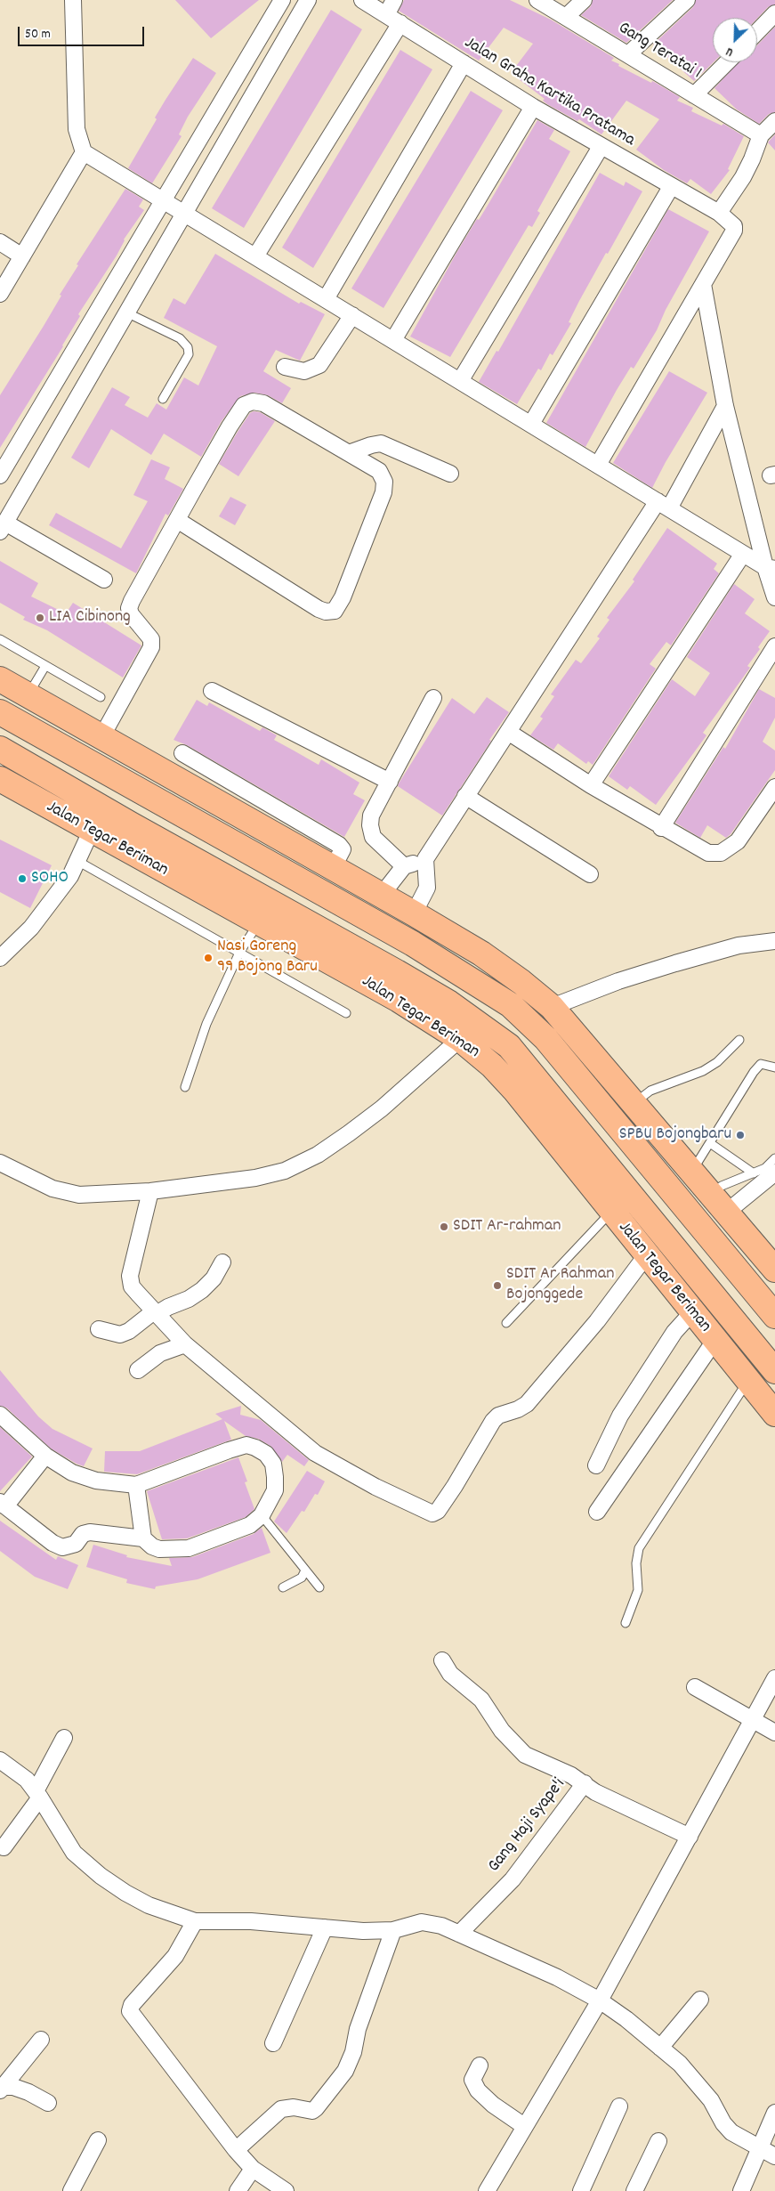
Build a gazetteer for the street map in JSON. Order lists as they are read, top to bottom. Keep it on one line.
{"streets":{"main road":["Jalan Tegar Beriman"],"street":["Gang Teratai 1","Jalan Graha Kartika Pratama","Gang Haji Syape'i"]},"places":["LIA Cibinong","SOHO","Nasi Goreng 99 Bojong Baru","SPBU Bojongbaru","SDIT Ar-rahman","SDIT Ar Rahman Bojonggede"],"scale_bar":"50 m","north":"bottom left"}
